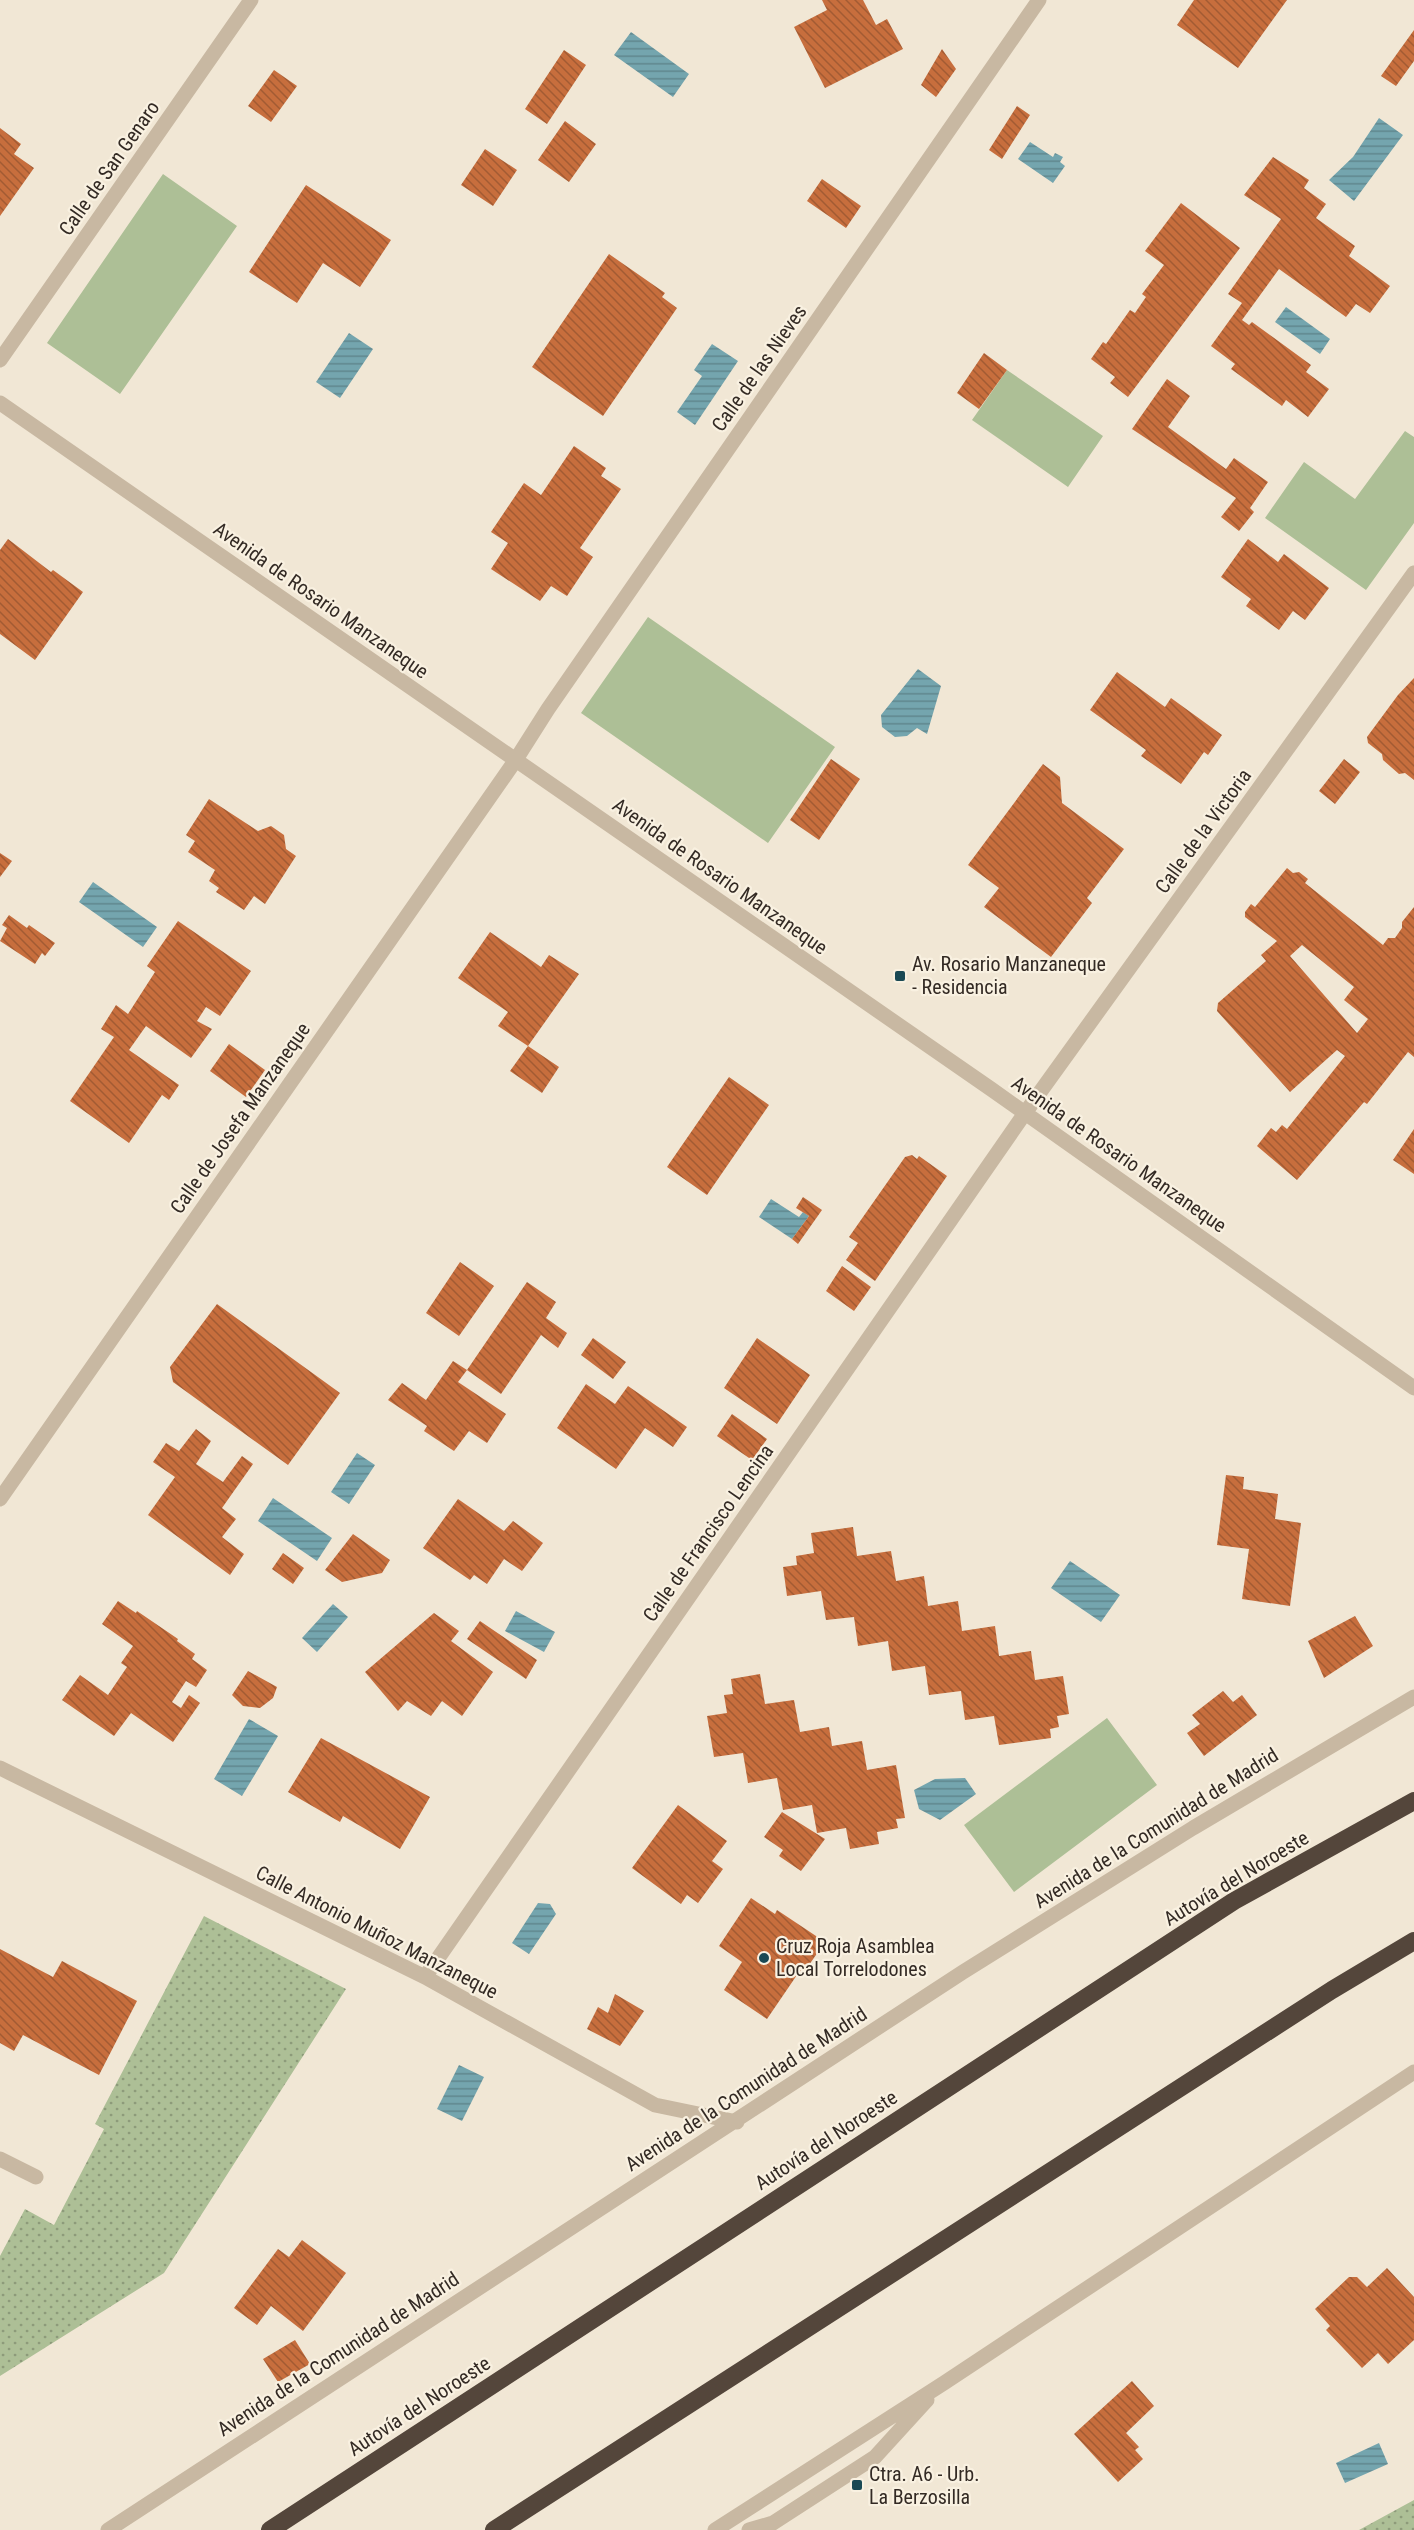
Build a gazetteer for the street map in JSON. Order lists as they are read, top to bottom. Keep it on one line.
{"streets":{"highway":["Autovía del Noroeste"],"street":["Calle de San Genaro","Calle de las Nieves","Avenida de Rosario Manzaneque","Calle de la Victoria","Calle de Josefa Manzaneque","Calle de Francisco Lencina","Avenida de la Comunidad de Madrid","Calle Antonio Muñoz Manzaneque"]},"crossings":[["Calle de las Nieves","Avenida de Rosario Manzaneque"],["Calle de las Nieves","Calle de Josefa Manzaneque"],["Avenida de Rosario Manzaneque","Calle de la Victoria"],["Avenida de Rosario Manzaneque","Calle de Josefa Manzaneque"],["Avenida de Rosario Manzaneque","Calle de Francisco Lencina"],["Calle de la Victoria","Calle de Francisco Lencina"],["Calle de Francisco Lencina","Calle Antonio Muñoz Manzaneque"],["Avenida de la Comunidad de Madrid","Calle Antonio Muñoz Manzaneque"]],"places":{"transit":["Av. Rosario Manzaneque - Residencia","Ctra. A6 - Urb. La Berzosilla"],"other":["Cruz Roja Asamblea Local Torrelodones"]}}
